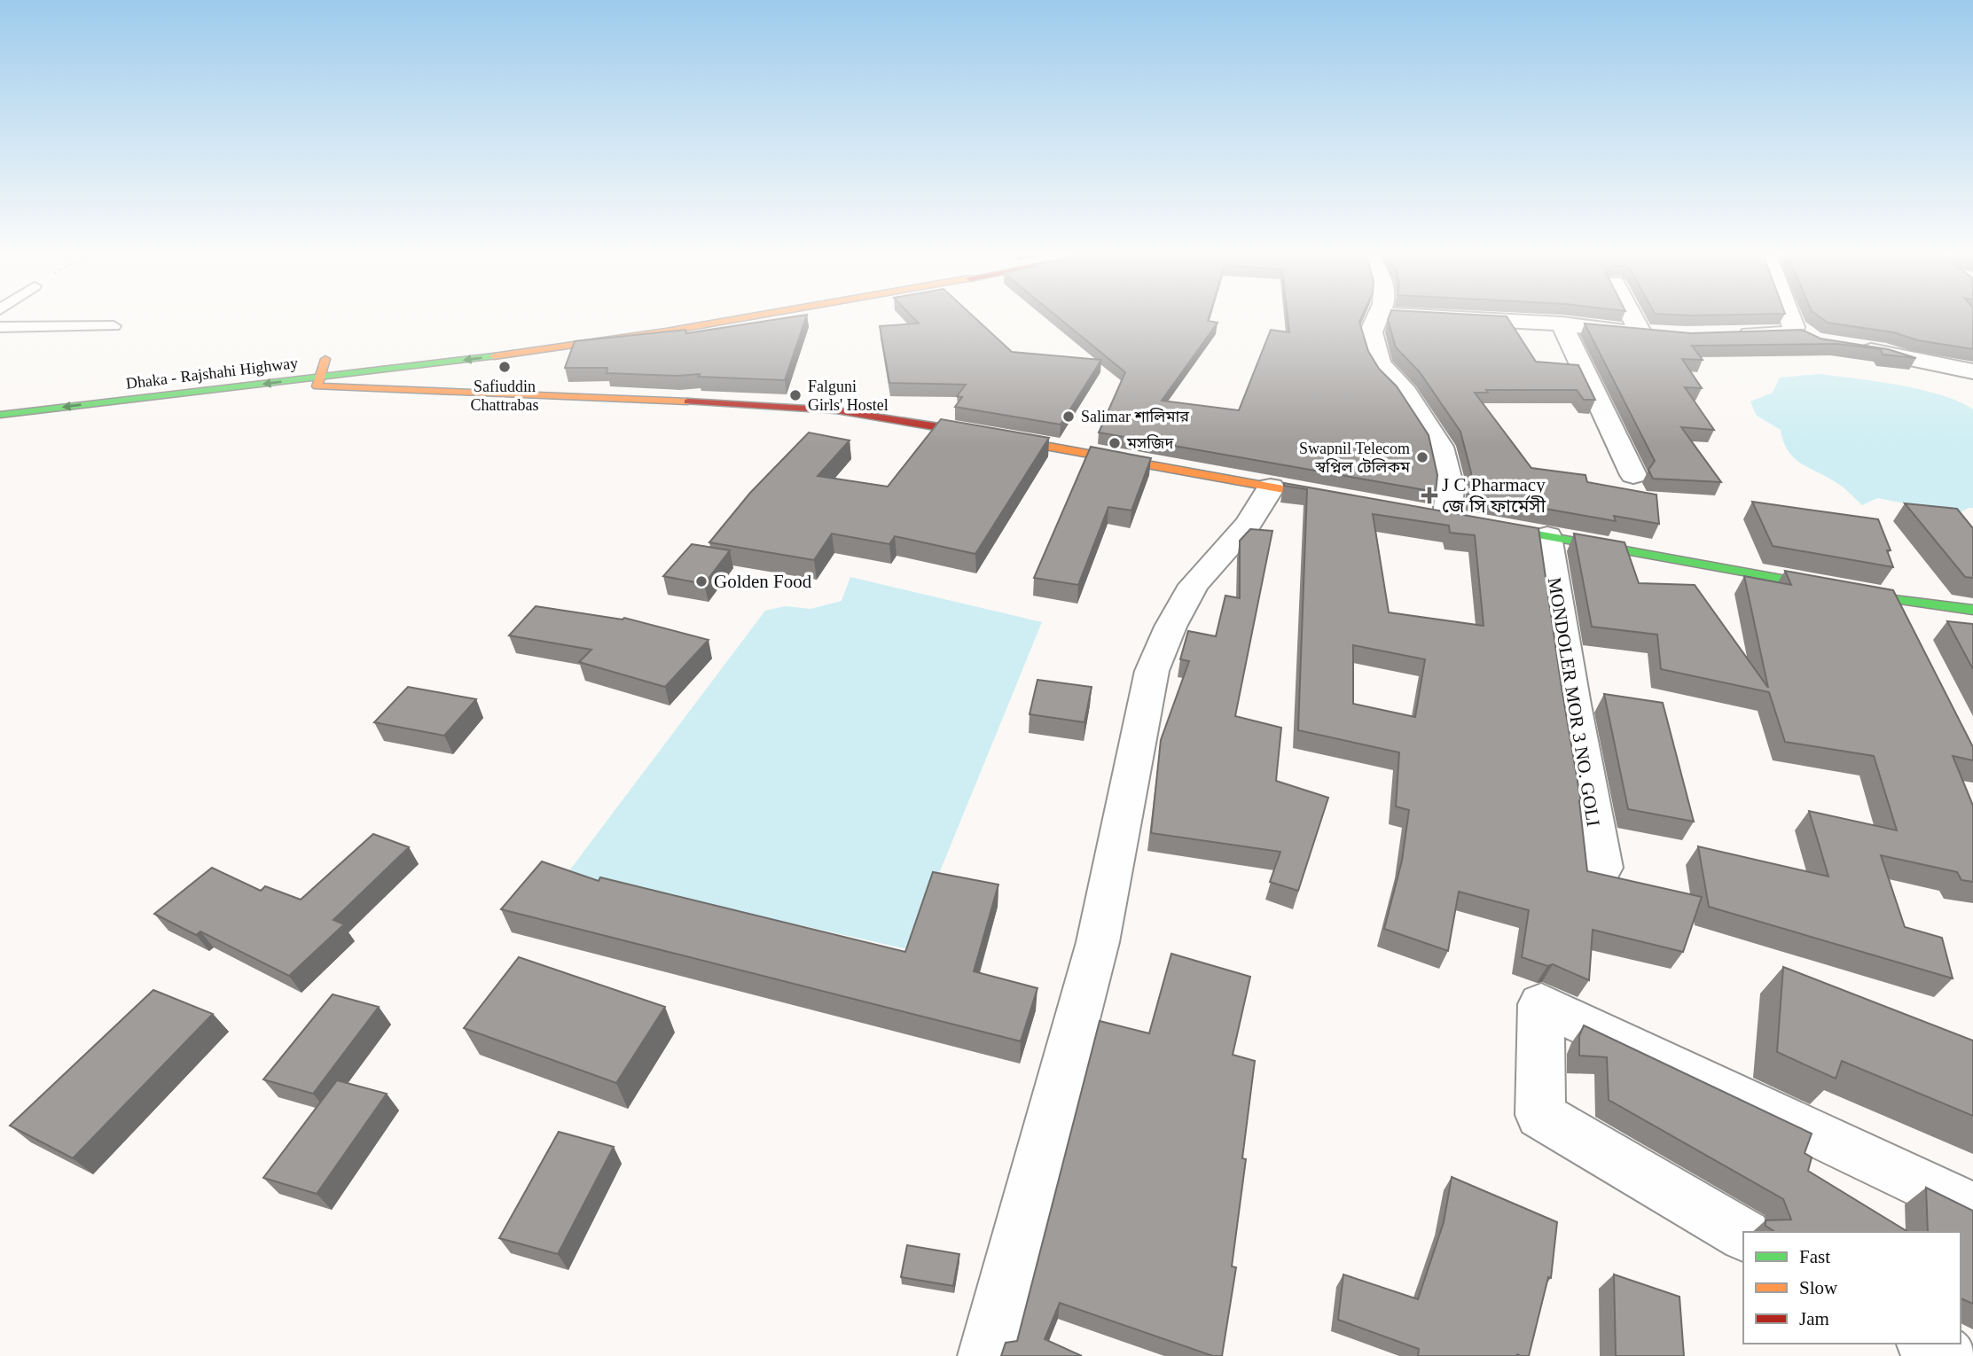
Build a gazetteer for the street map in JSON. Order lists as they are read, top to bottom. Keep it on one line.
{"streets":{"main road":["Dhaka - Rajshahi Highway"],"street":["MONDOLER MOR 3 NO. GOLI"]},"places":{"other":["Safiuddin Chattrabas","Falguni Girls' Hostel","Salimar শালিমার","মসজিদ","Swapnil Telecom স্বপ্নিল টেলিকম","Golden Food"],"health":["J C Pharmacy জে সি ফার্মেসী"]},"legend":["Fast","Slow","Jam"]}
